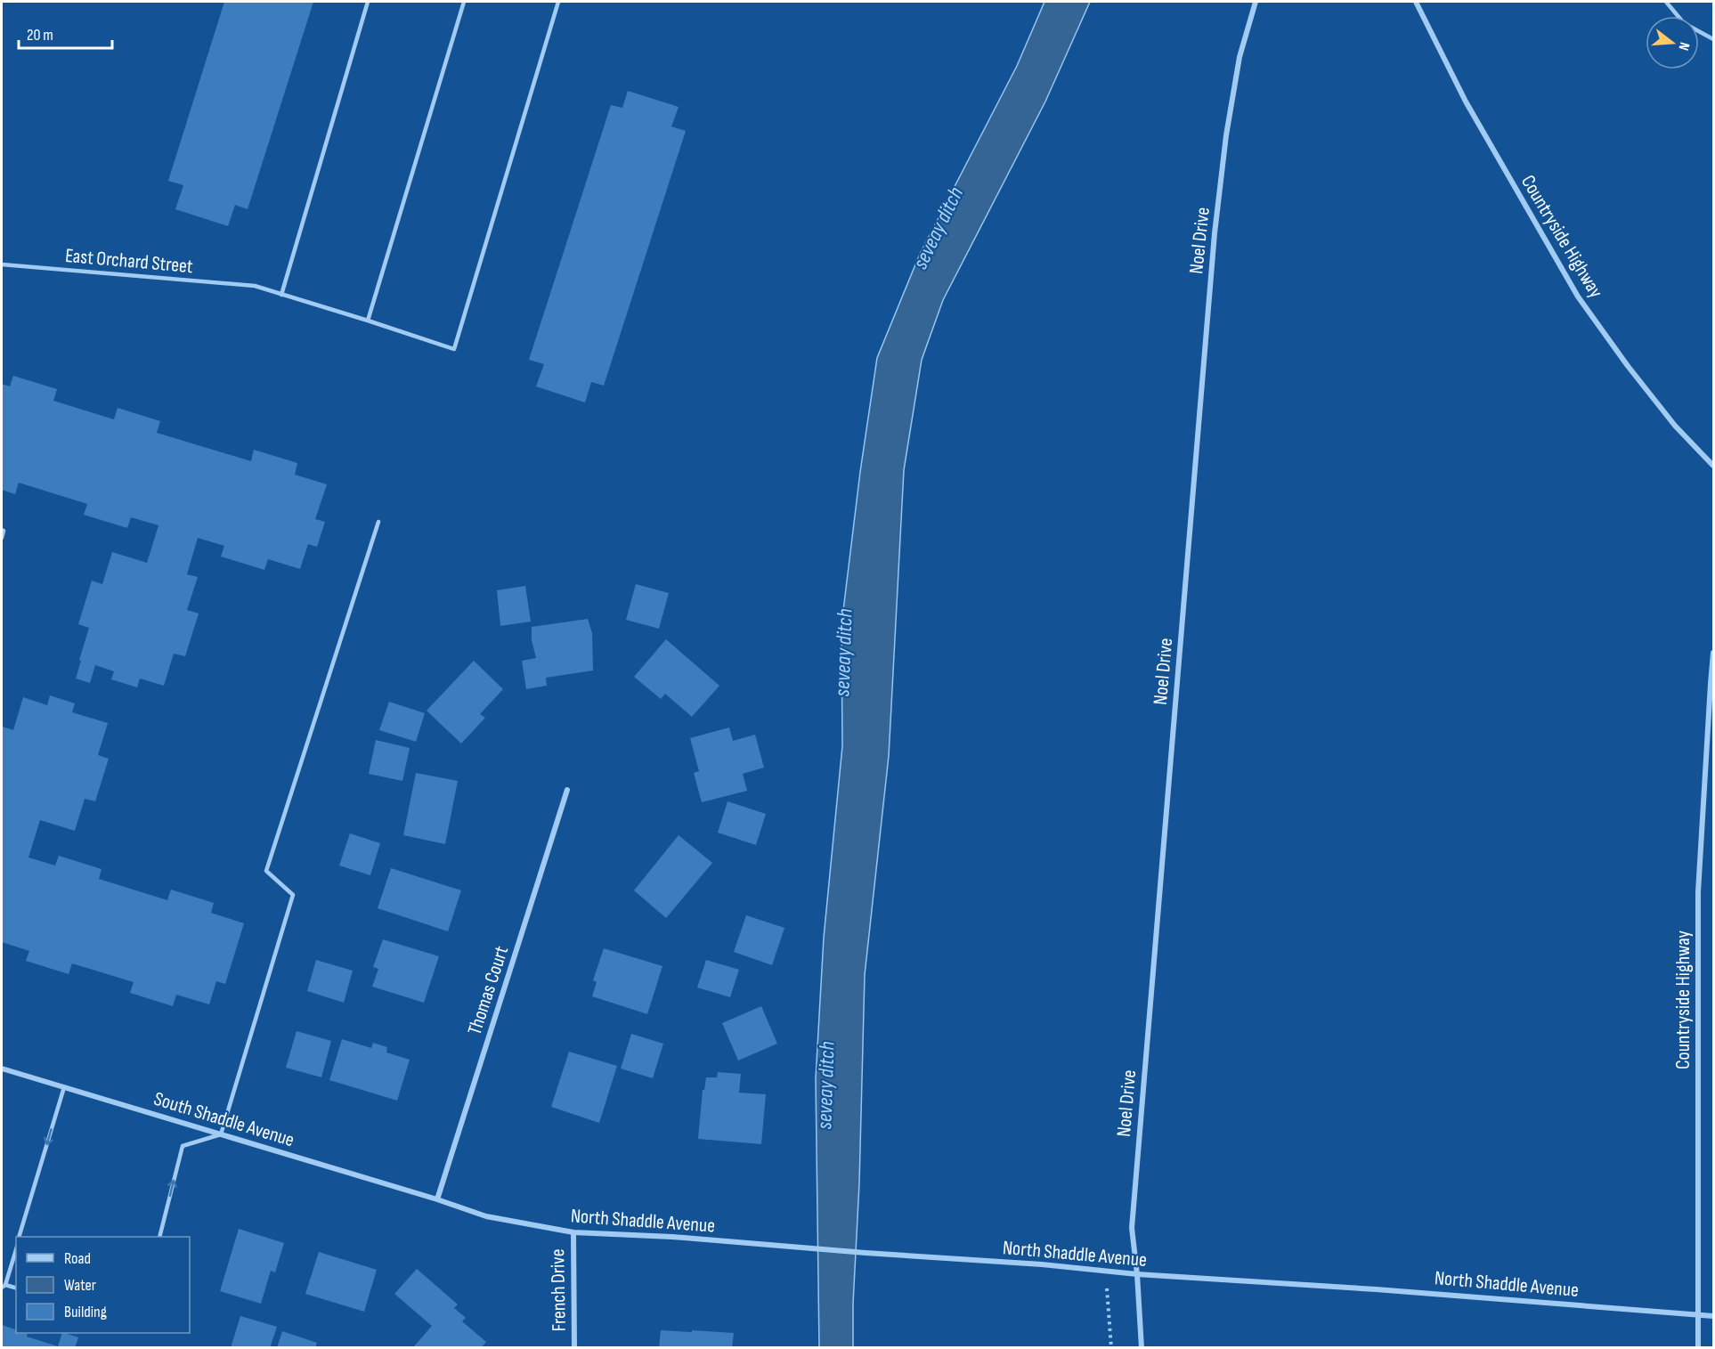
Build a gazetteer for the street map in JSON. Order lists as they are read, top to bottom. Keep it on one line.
{"streets":{"street":["Countryside Highway","Noel Drive","Thomas Court","South Shaddle Avenue","North Shaddle Avenue","French Drive"],"lane":["East Orchard Street"]},"crossings":[["Countryside Highway","North Shaddle Avenue"],["Noel Drive","North Shaddle Avenue"],["Thomas Court","South Shaddle Avenue"],["Thomas Court","North Shaddle Avenue"],["South Shaddle Avenue","North Shaddle Avenue"],["North Shaddle Avenue","French Drive"]],"water":["seveay ditch"],"legend":["Road","Water","Building"],"scale_bar":"20 m","north":"right"}
